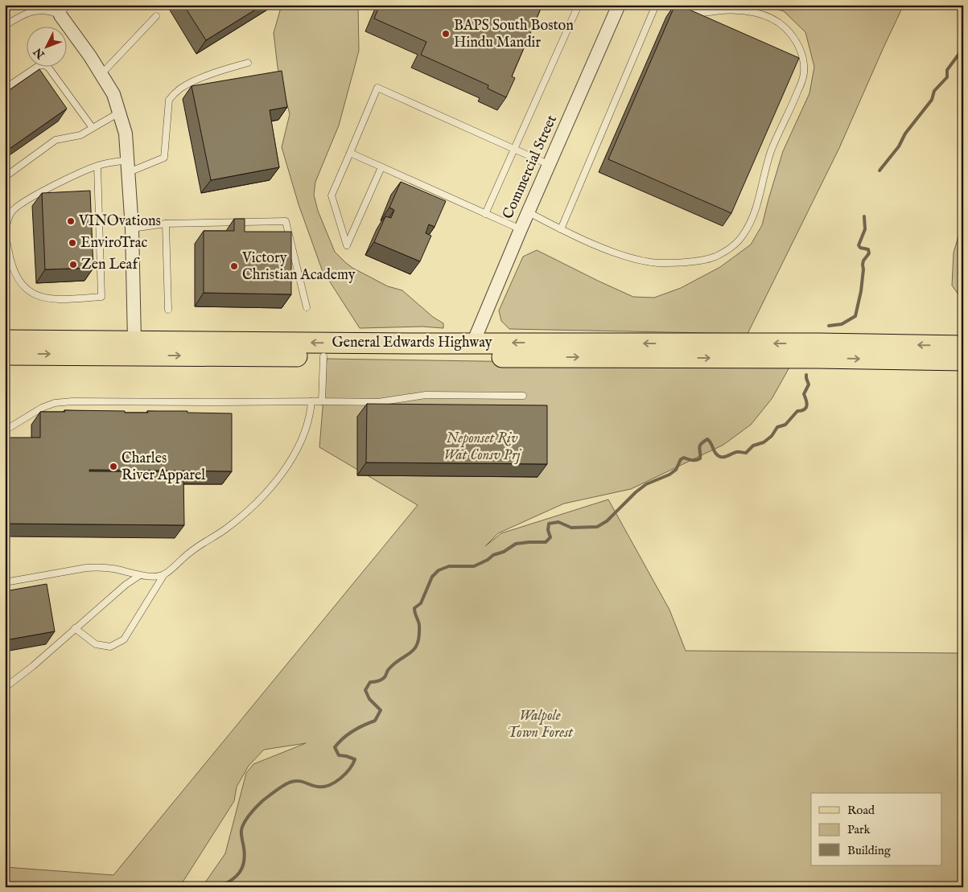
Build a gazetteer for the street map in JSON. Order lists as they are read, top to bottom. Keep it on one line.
{"streets":{"main road":["General Edwards Highway"],"street":["Commercial Street"]},"crossings":[["Commercial Street","General Edwards Highway"]],"parks":["Neponset Riv Wat Consv Prj","Walpole Town Forest"],"places":["BAPS South Boston Hindu Mandir","VINOvations","EnviroTrac","Zen Leaf","Victory Christian Academy","Charles River Apparel"],"legend":["Road","Park","Building"],"north":"bottom left"}
